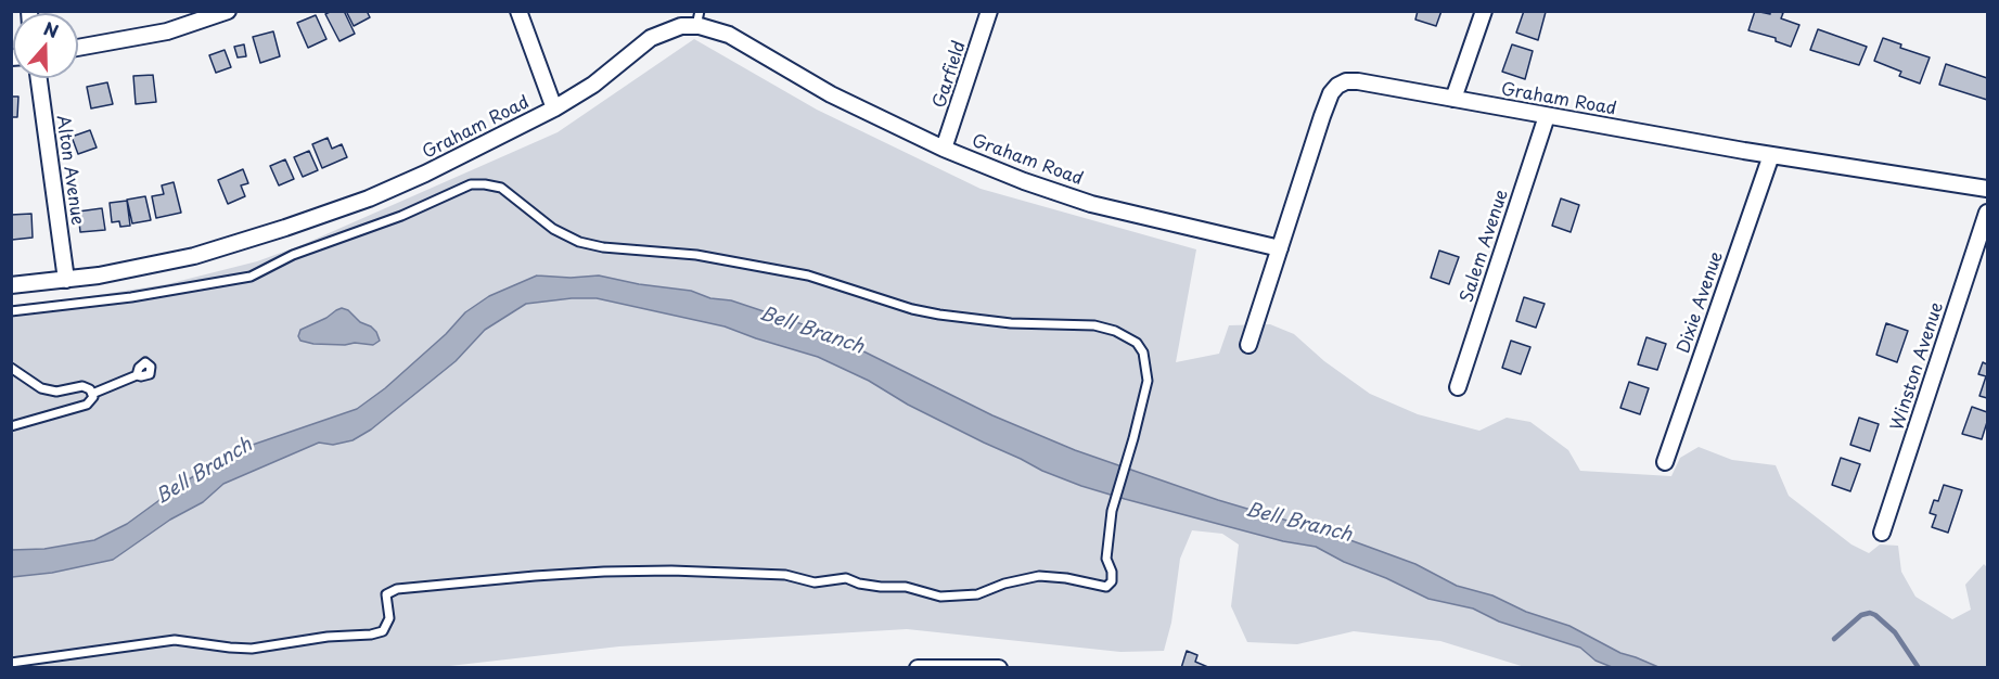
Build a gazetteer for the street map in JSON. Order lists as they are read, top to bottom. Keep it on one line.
{"streets":{"street":["Garfield","Graham Road","Alton Avenue","Salem Avenue","Dixie Avenue","Winston Avenue"]},"crossings":[["Garfield","Graham Road"],["Graham Road","Alton Avenue"],["Graham Road","Salem Avenue"],["Graham Road","Dixie Avenue"]],"water":["Bell Branch"],"north":"top"}
